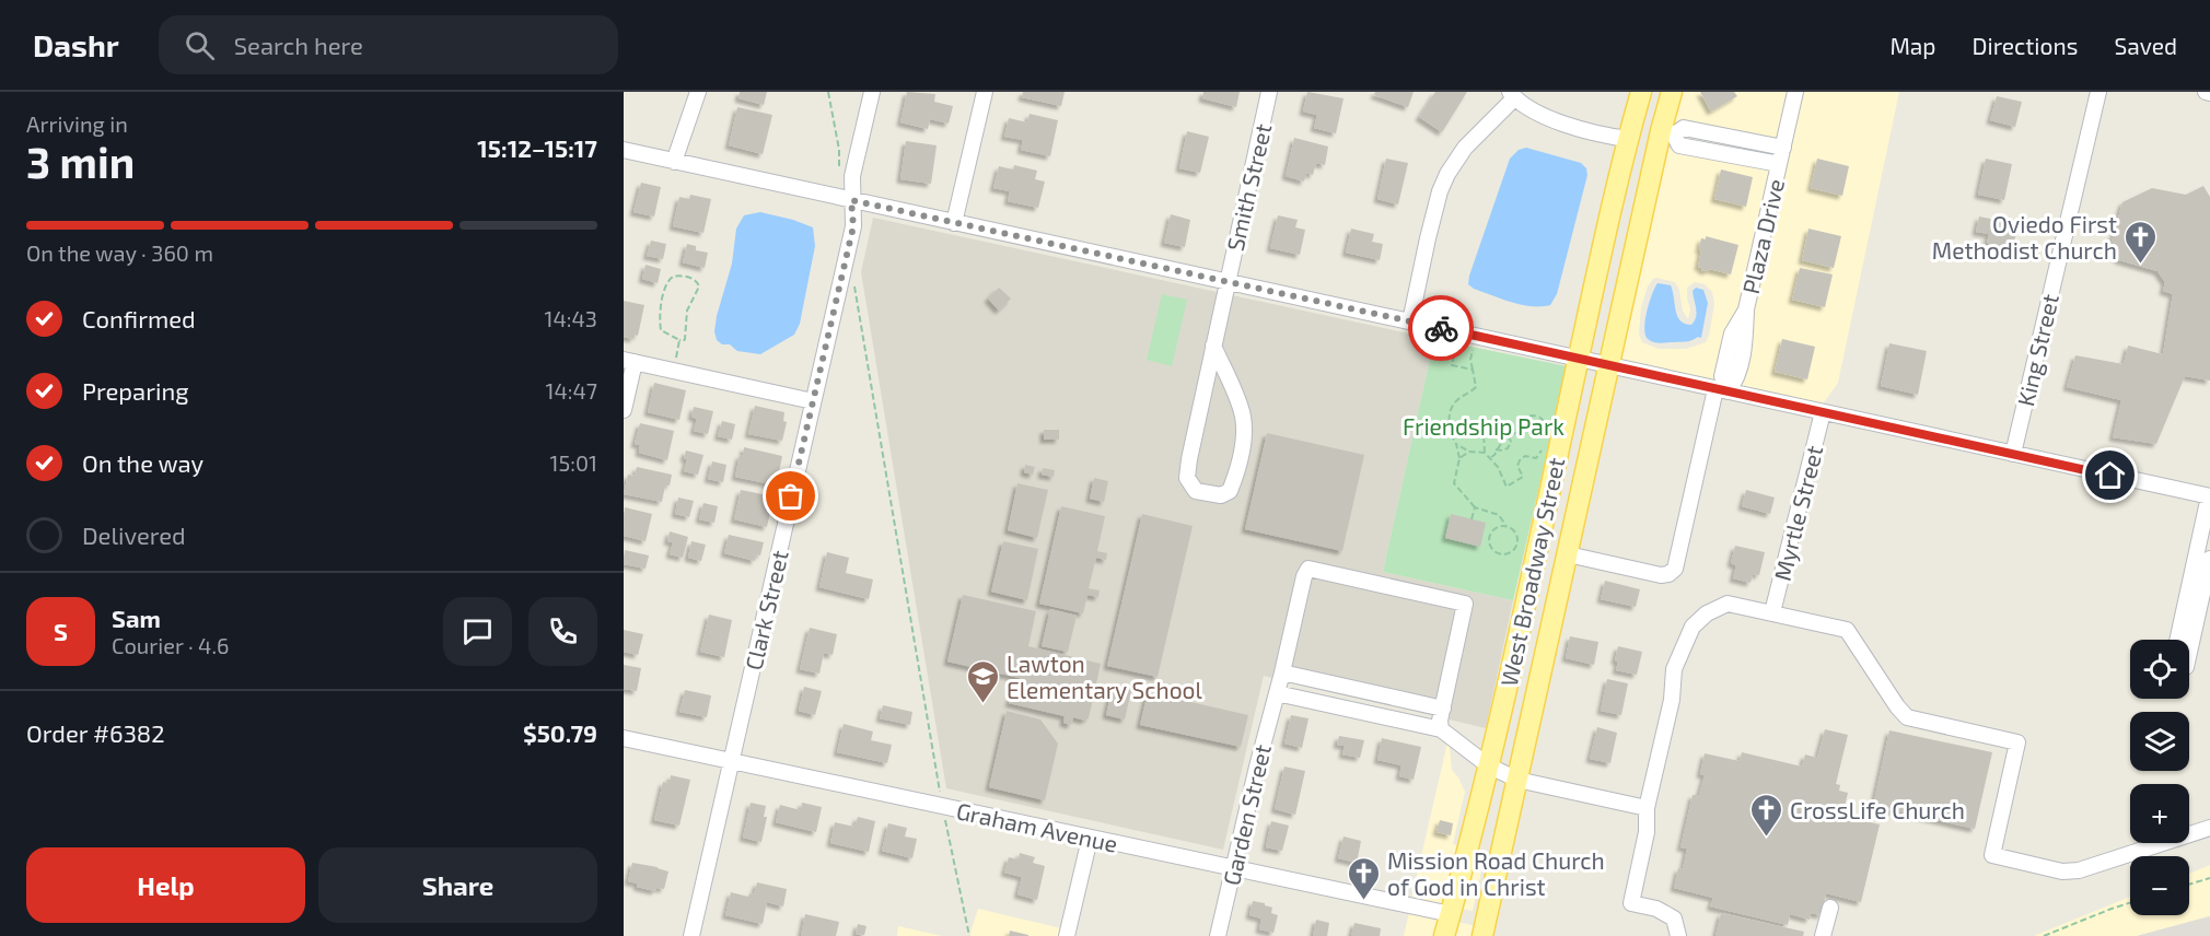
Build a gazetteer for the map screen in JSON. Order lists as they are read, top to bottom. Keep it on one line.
{"streets":{"main road":["West Broadway Street"],"street":["Smith Street","Plaza Drive","King Street","Myrtle Street","Clark Street","Garden Street","Graham Avenue"]},"crossings":[["Plaza Drive","West Broadway Street"],["West Broadway Street","Graham Avenue"],["Clark Street","Graham Avenue"],["Garden Street","Graham Avenue"]],"parks":["Friendship Park"],"places":{"church":["Oviedo First Methodist Church","CrossLife Church","Mission Road Church of God in Christ"],"school or university":["Lawton Elementary School"]},"page":{"header":"Dashr","search":"Search here","nav":["Map","Directions","Saved"],"heading":["3 min","Arriving in","15:12–15:17"],"panel":["Sam","Courier · 4.6","Order #6382","$50.79"],"bar":"On the way · 360 m","list":[["Confirmed","14:43"],["Preparing","14:47"],["On the way","15:01"],"Delivered"],"round":"S","map_buttons":["+","−"],"buttons":["Help","Share"]}}
